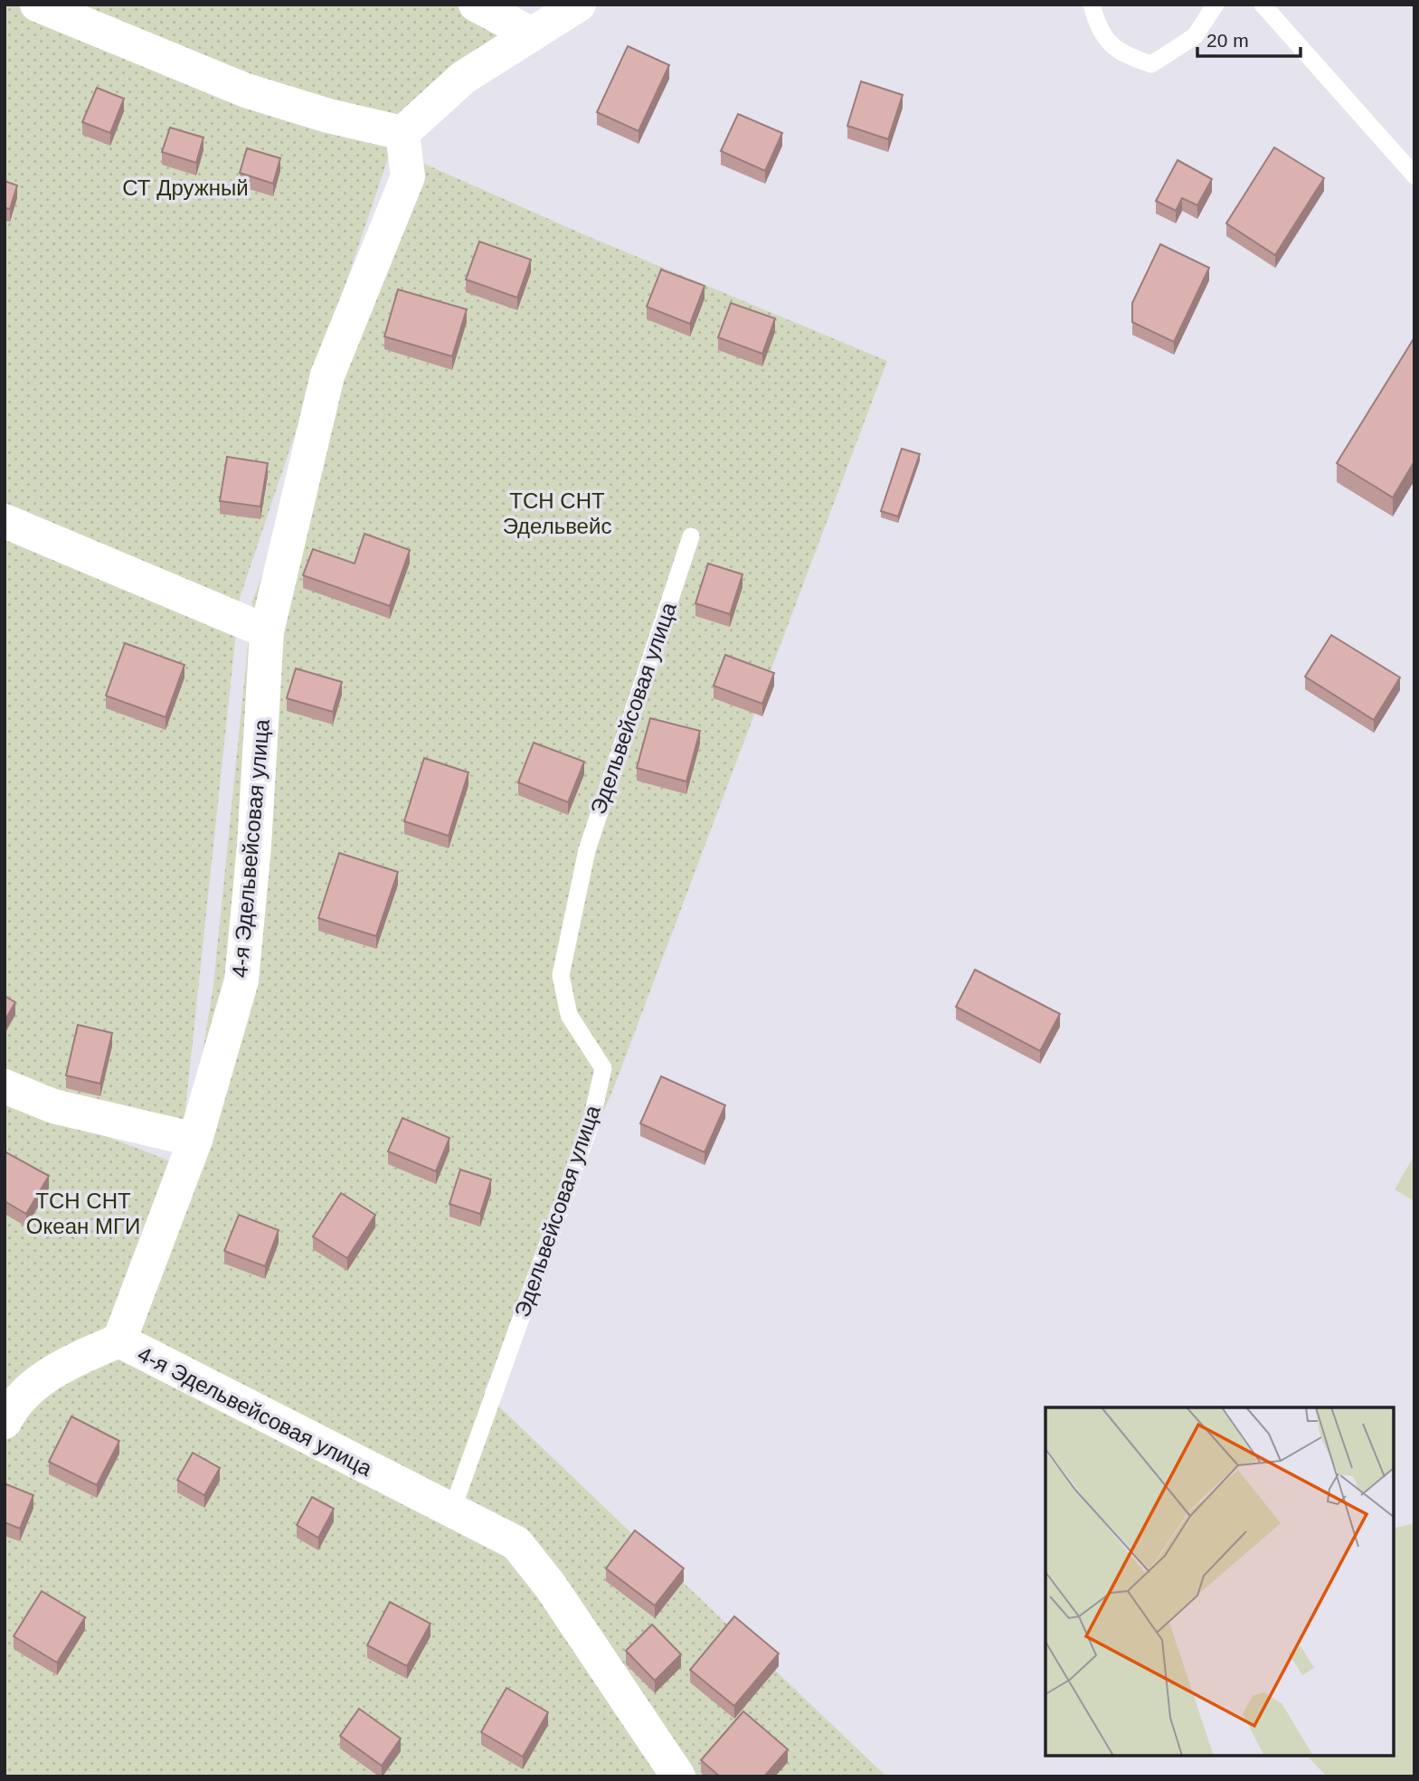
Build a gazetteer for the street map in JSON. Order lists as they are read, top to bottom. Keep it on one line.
{"streets":{"street":["4-я Эдельвейсовая улица"],"lane":["Эдельвейсовая улица"]},"crossings":[["Эдельвейсовая улица","4-я Эдельвейсовая улица"]],"parks":["СТ Дружный","ТСН СНТ Эдельвейс","ТСН СНТ Океан МГИ"],"scale_bar":"20 m"}
